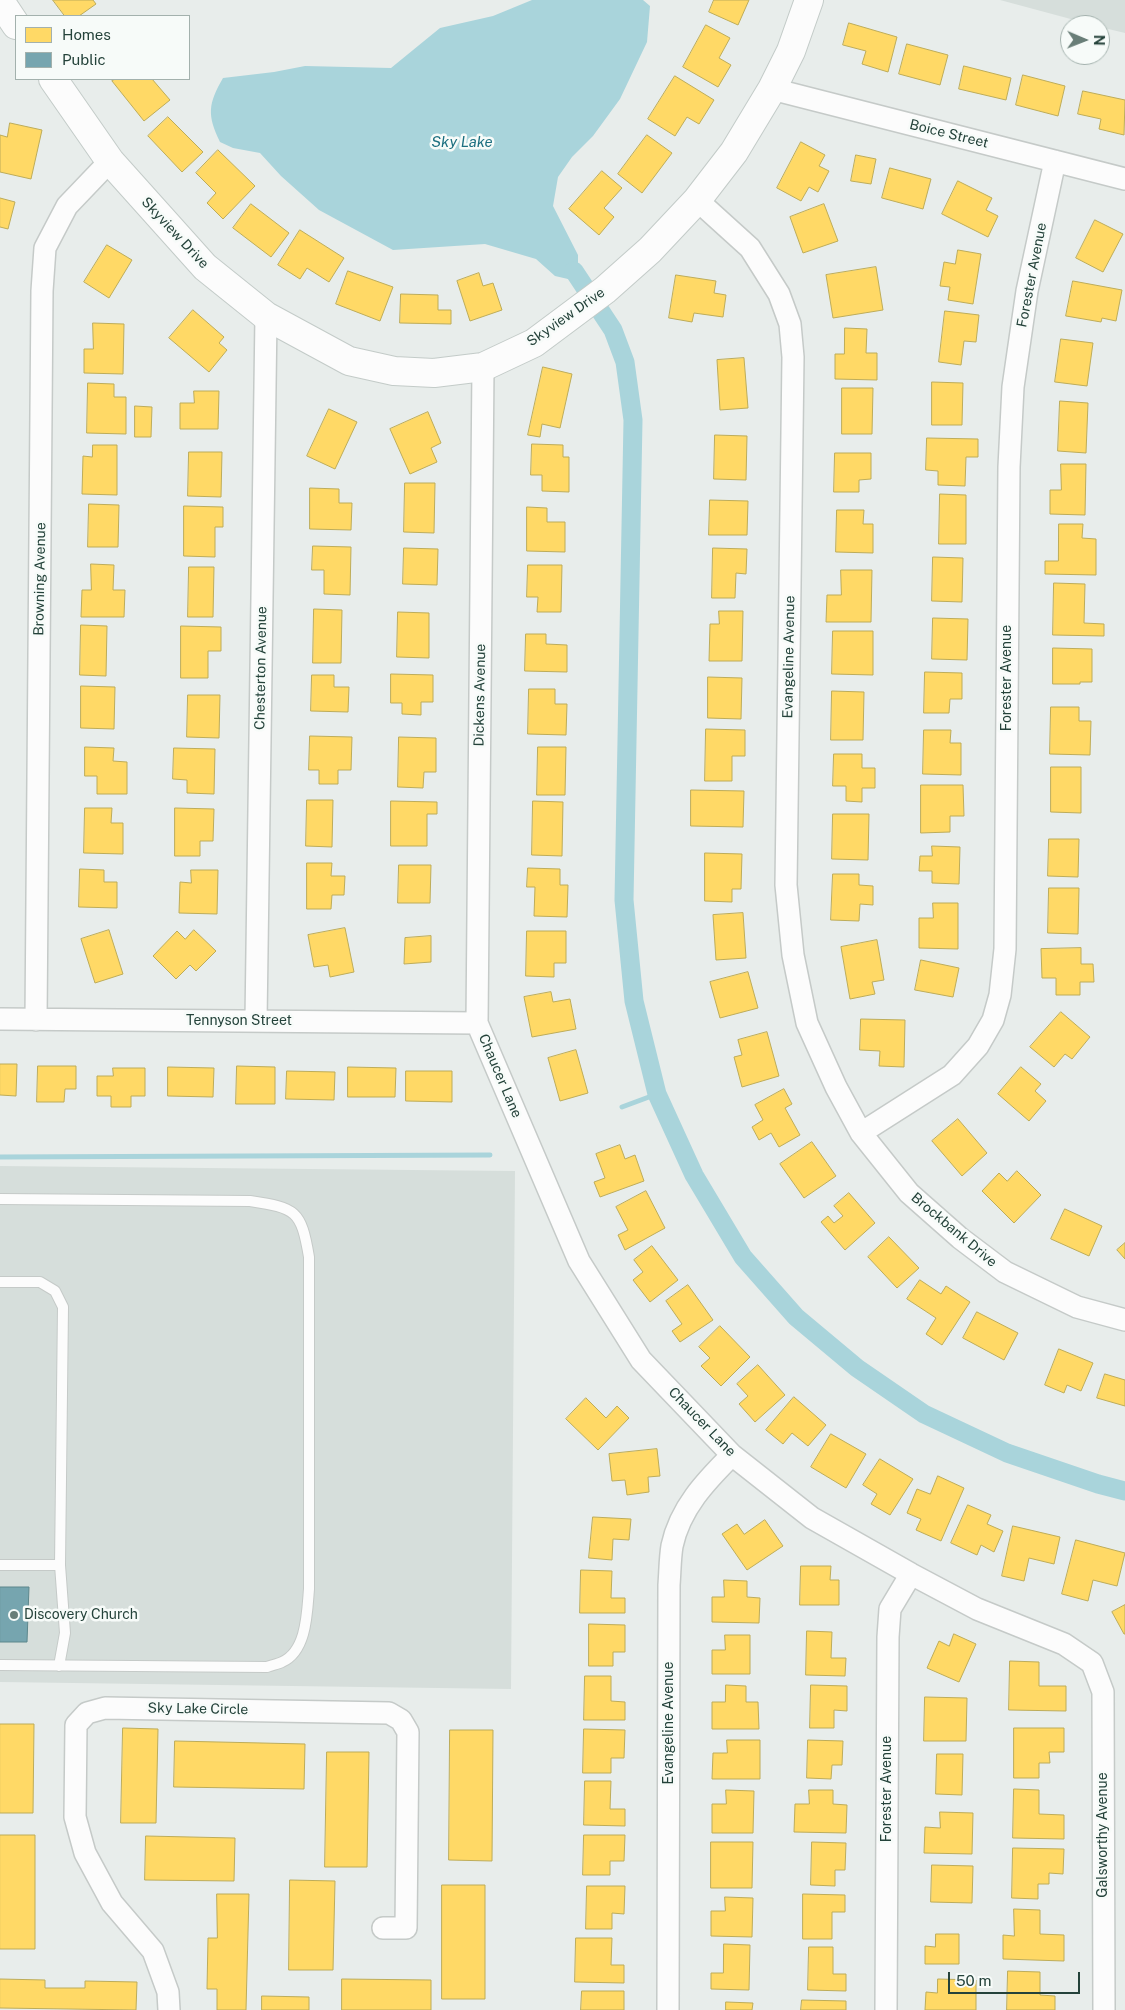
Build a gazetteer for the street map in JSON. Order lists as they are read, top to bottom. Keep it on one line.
{"streets":{"street":["Boice Street","Skyview Drive","Forester Avenue","Browning Avenue","Evangeline Avenue","Chesterton Avenue","Dickens Avenue","Tennyson Street","Chaucer Lane","Brockbank Drive","Sky Lake Circle","Galsworthy Avenue"]},"crossings":[["Boice Street","Skyview Drive"],["Boice Street","Forester Avenue"],["Skyview Drive","Browning Avenue"],["Skyview Drive","Evangeline Avenue"],["Skyview Drive","Chesterton Avenue"],["Skyview Drive","Dickens Avenue"],["Forester Avenue","Evangeline Avenue"],["Forester Avenue","Chaucer Lane"],["Forester Avenue","Brockbank Drive"],["Browning Avenue","Tennyson Street"],["Evangeline Avenue","Chaucer Lane"],["Evangeline Avenue","Brockbank Drive"],["Chesterton Avenue","Tennyson Street"],["Dickens Avenue","Tennyson Street"],["Dickens Avenue","Chaucer Lane"],["Tennyson Street","Chaucer Lane"],["Chaucer Lane","Galsworthy Avenue"]],"water":["Sky Lake"],"places":["Discovery Church"],"legend":["Homes","Public"],"scale_bar":"50 m","north":"right"}
